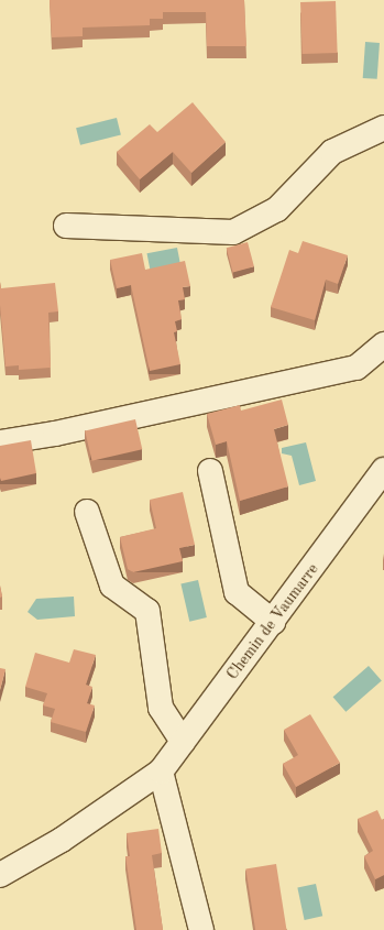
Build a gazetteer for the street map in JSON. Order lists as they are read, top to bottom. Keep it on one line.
{"streets":{"street":["Chemin de Vaumarre"]}}
